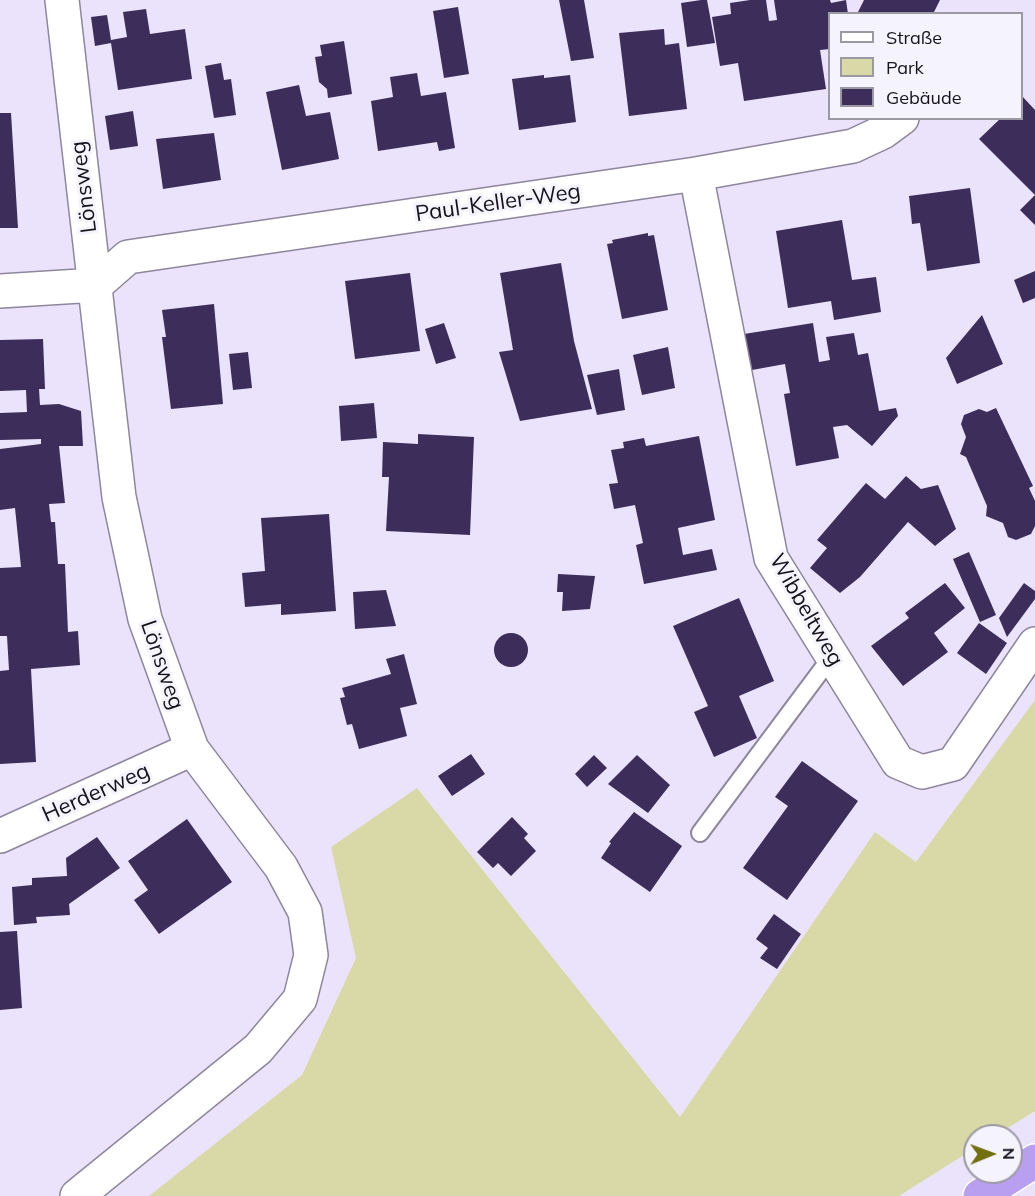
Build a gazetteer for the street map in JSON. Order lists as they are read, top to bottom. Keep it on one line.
{"streets":{"street":["Lönsweg","Paul-Keller-Weg","Wibbeltweg","Herderweg"]},"crossings":[["Lönsweg","Paul-Keller-Weg"],["Lönsweg","Herderweg"],["Paul-Keller-Weg","Wibbeltweg"]],"legend":["Straße","Park","Gebäude"],"north":"right"}
